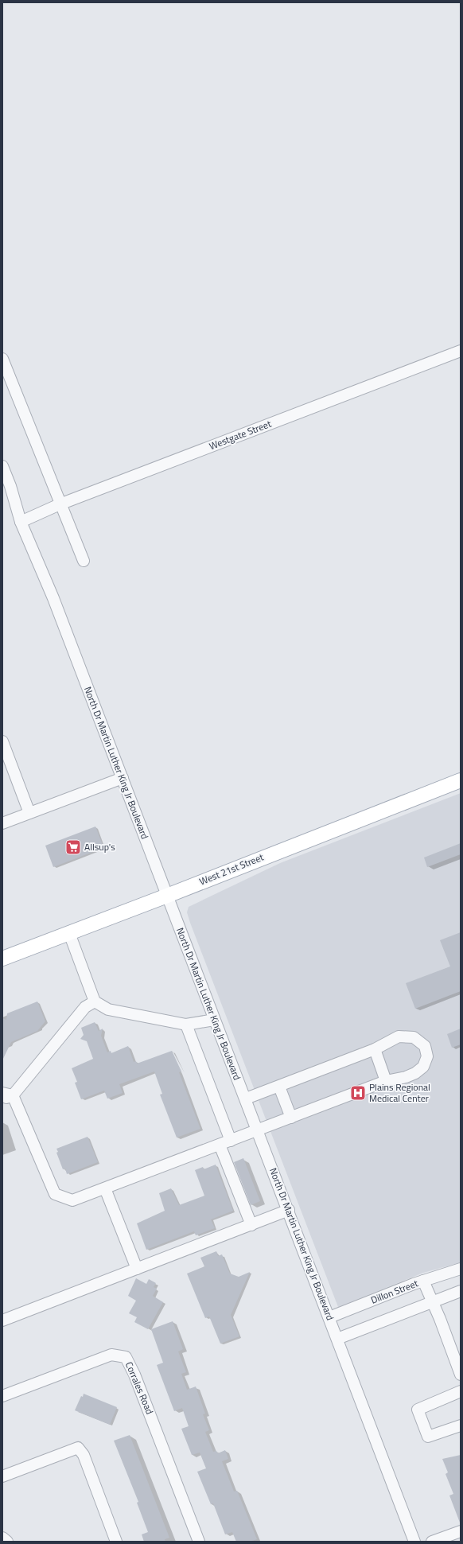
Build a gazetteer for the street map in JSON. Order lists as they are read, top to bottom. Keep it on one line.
{"streets":{"main road":["West 21st Street"],"street":["Westgate Street","North Dr Martin Luther King Jr Boulevard","Dillon Street","Corrales Road"]},"crossings":[["Westgate Street","North Dr Martin Luther King Jr Boulevard"],["North Dr Martin Luther King Jr Boulevard","West 21st Street"],["North Dr Martin Luther King Jr Boulevard","Dillon Street"]],"places":{"supermarket":["Allsup's"],"hospital":["Plains Regional Medical Center"]}}
